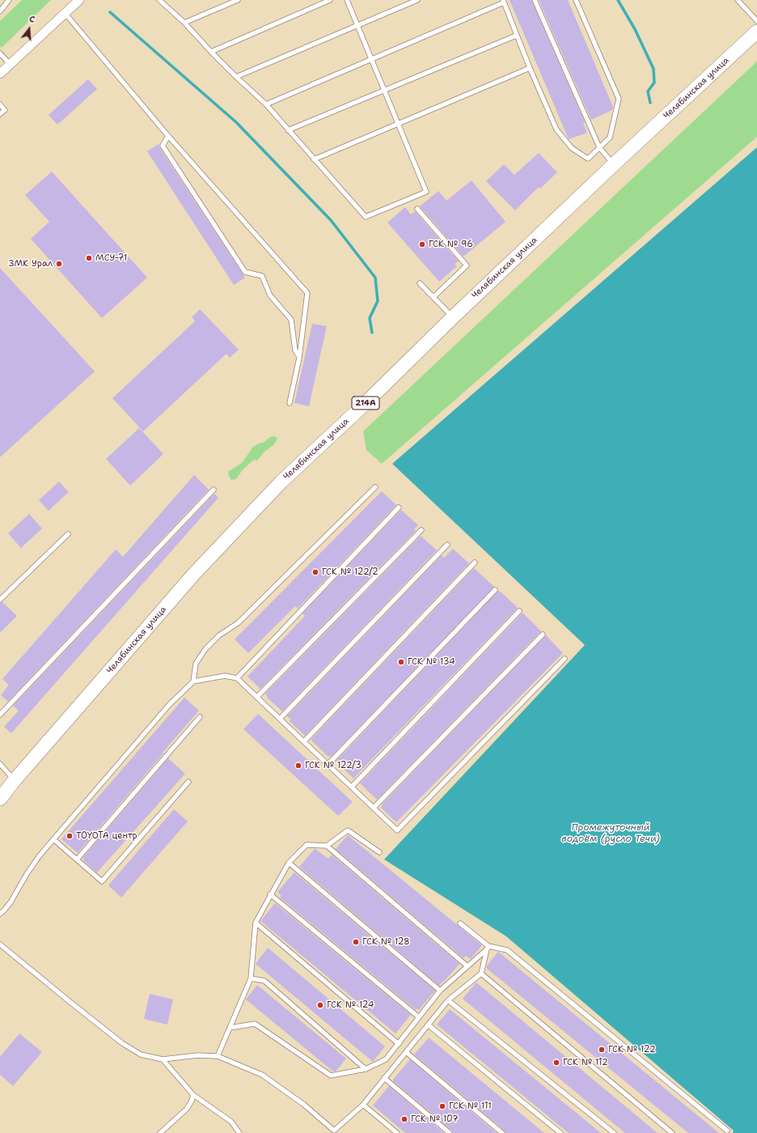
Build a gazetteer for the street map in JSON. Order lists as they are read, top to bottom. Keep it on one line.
{"streets":{"main road":["Челябинская улица","214А"]},"water":["Промежуточный водоём (русло Течи)"],"places":["ГСК № 96","МСУ-71","ЗМК Урал","ГСК № 122/2","ГСК № 134","ГСК № 122/3","TOYOTA центр","ГСК № 128","ГСК № 124","ГСК № 122","ГСК № 112","ГСК № 111","ГСК № 107"],"north":"top"}
